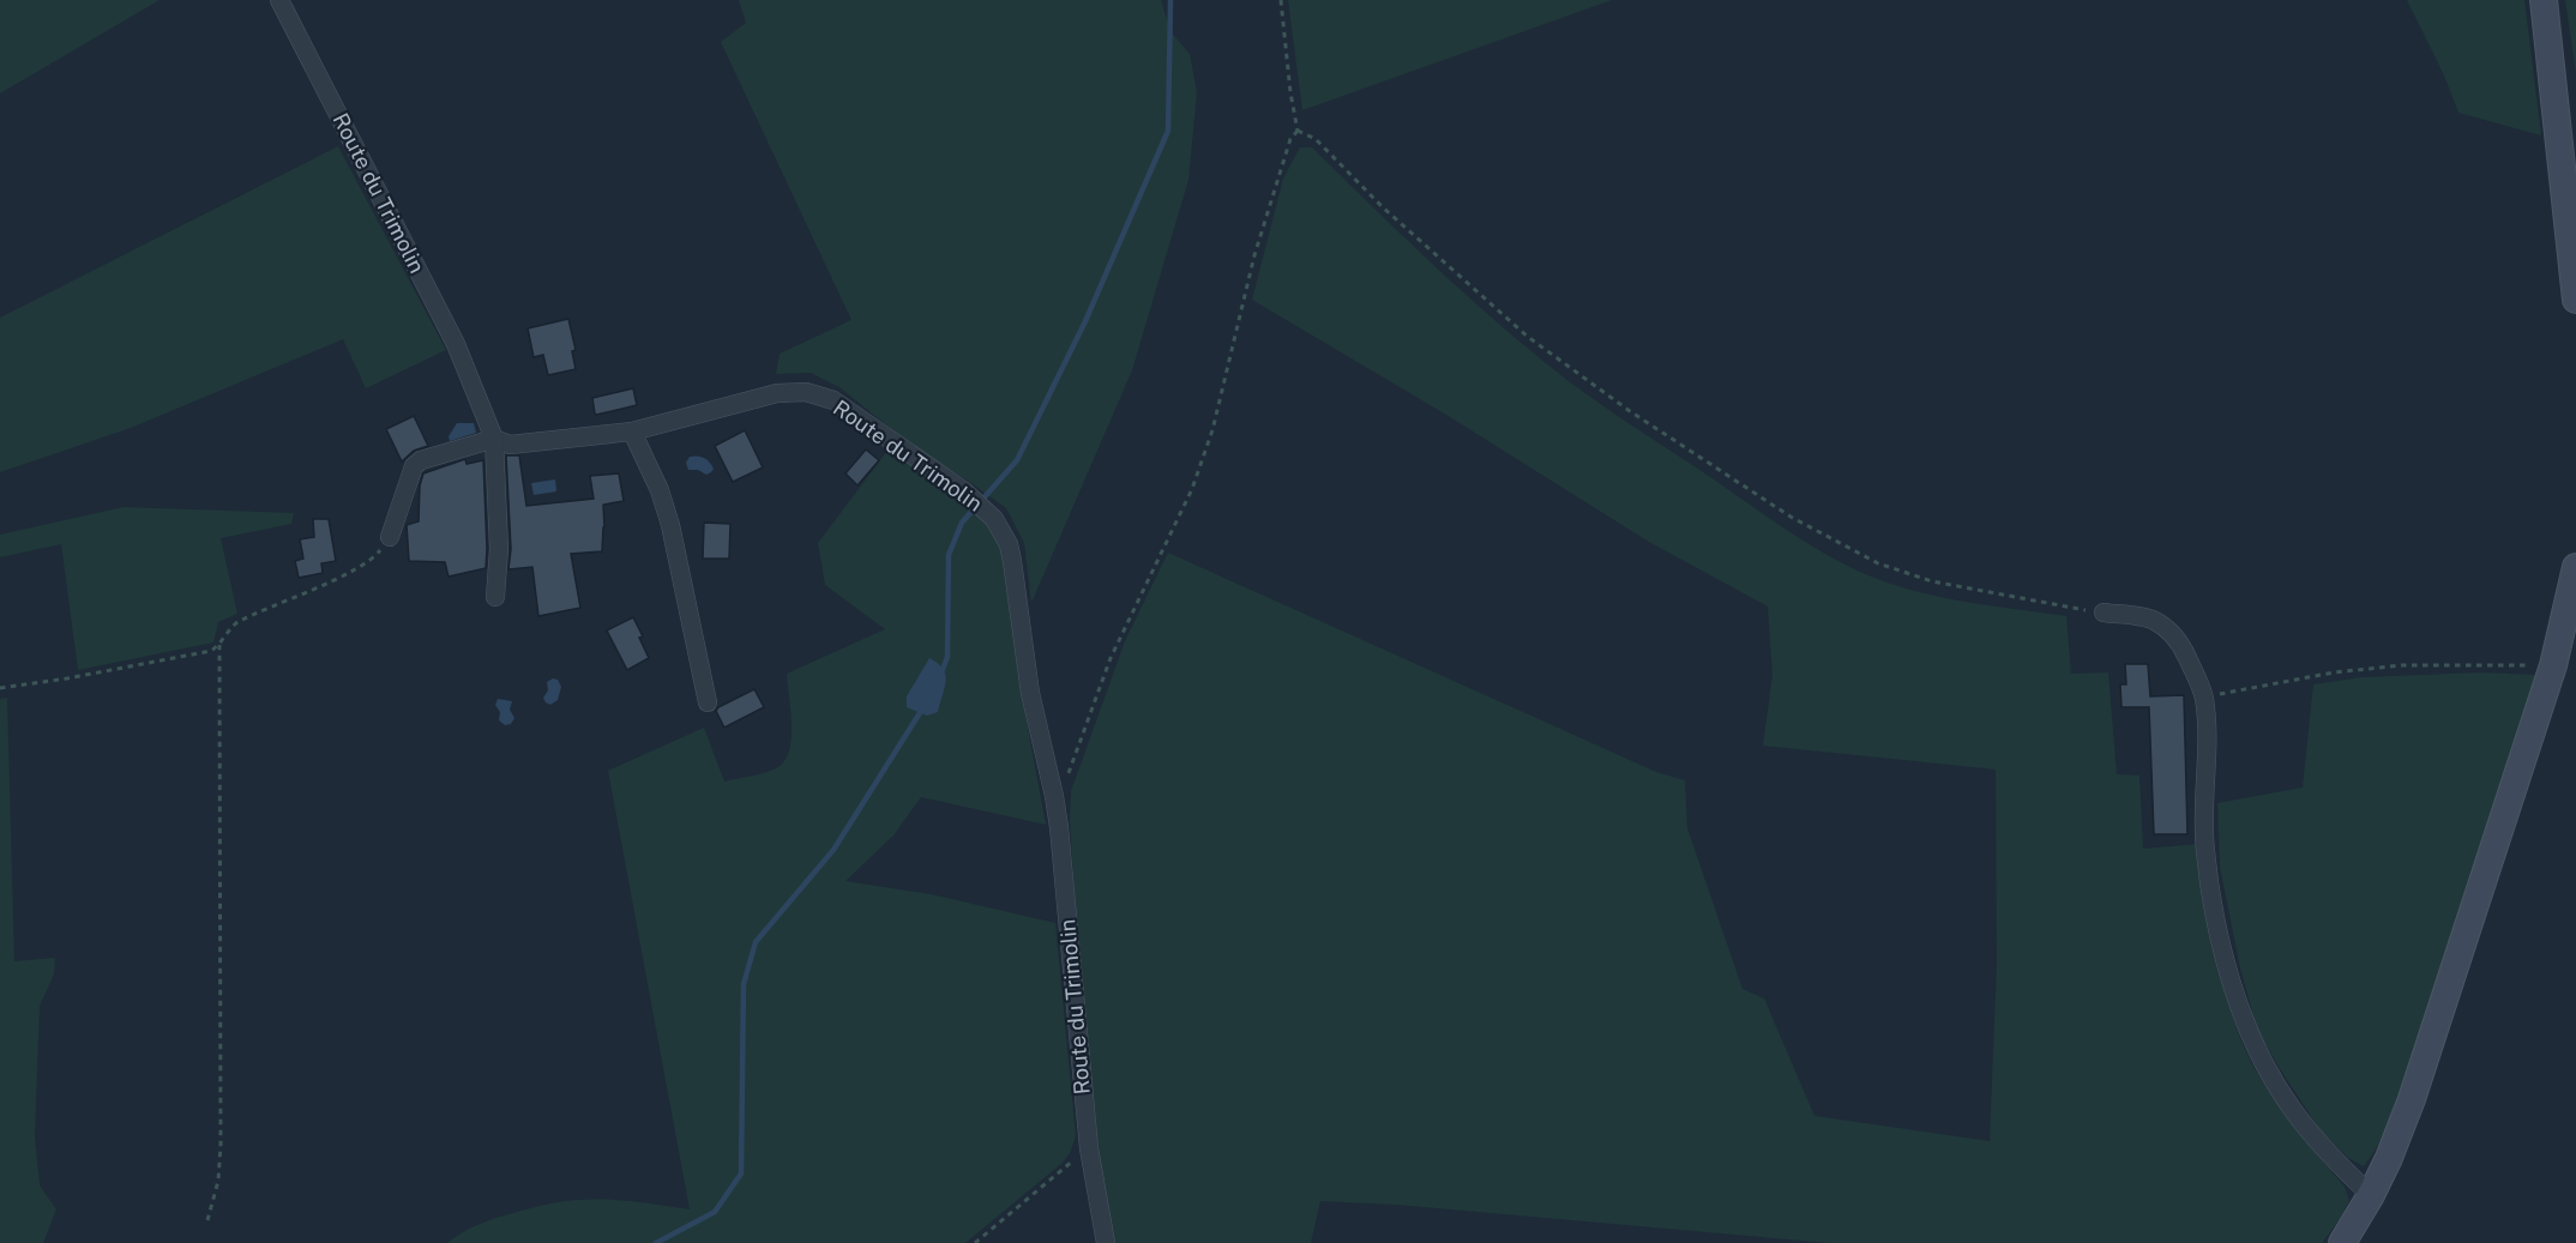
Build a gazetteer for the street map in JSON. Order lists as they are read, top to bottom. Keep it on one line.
{"streets":{"street":["Route du Trimolin"]}}
